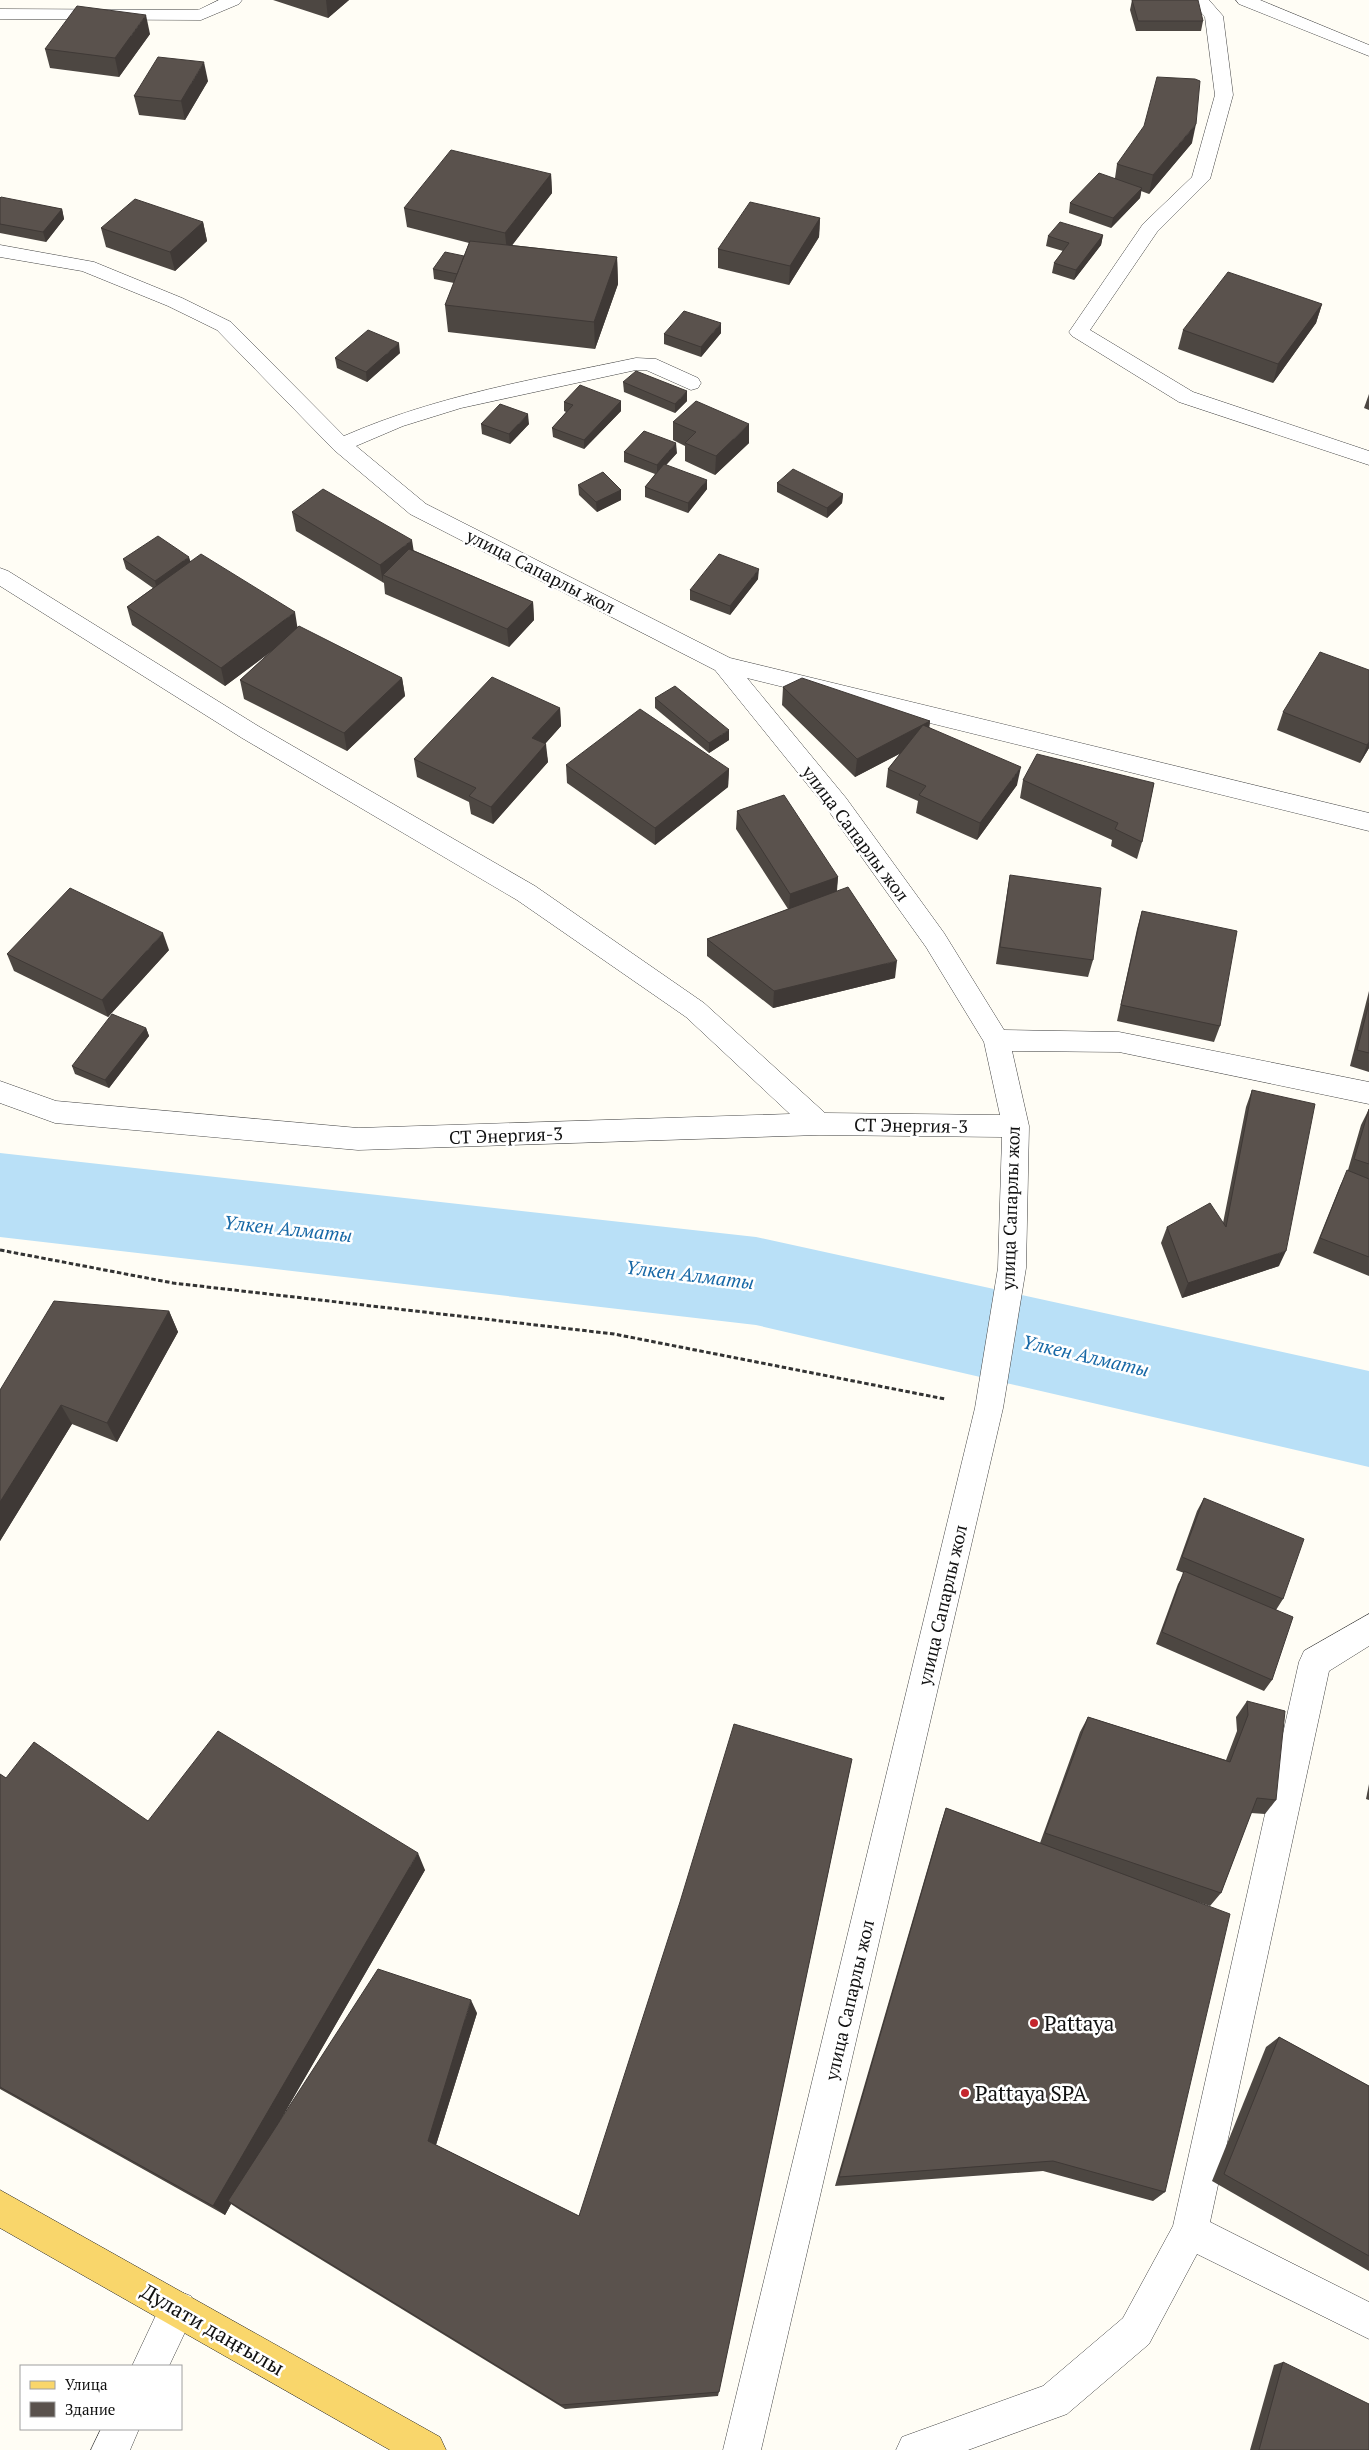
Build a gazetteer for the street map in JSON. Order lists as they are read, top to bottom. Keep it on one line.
{"streets":{"main road":["Дулати даңғылы"],"street":["улица Сапарлы жол","СТ Энергия-3"]},"crossings":[["улица Сапарлы жол","СТ Энергия-3"]],"water":["Үлкен Алматы"],"places":["Pattaya","Pattaya SPA"],"legend":["Улица","Здание"]}
